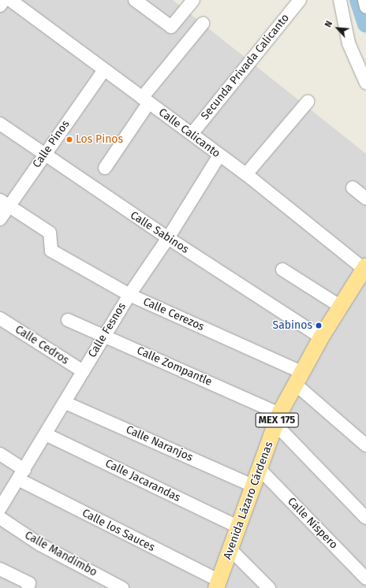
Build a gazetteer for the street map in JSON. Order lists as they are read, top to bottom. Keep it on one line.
{"streets":{"main road":["MEX 175","Avenida Lázaro Cárdenas"],"street":["Secunda Privada Calicanto","Calle Calicanto","Calle Pinos","Calle Sabinos","Calle Cerezos","Calle Fesnos","Calle Cedros","Calle Zompantle","Calle Naranjos","Calle Jacarandas","Calle Níspero","Calle los Sauces","Calle Mandimbo"]},"crossings":[["Secunda Privada Calicanto","Calle Calicanto"],["Calle Calicanto","Calle Pinos"],["Calle Calicanto","Calle Fesnos"],["Calle Calicanto","Avenida Lázaro Cárdenas"],["Calle Pinos","Calle Sabinos"],["Calle Pinos","Calle Cerezos"],["Calle Sabinos","Calle Fesnos"],["Calle Sabinos","Avenida Lázaro Cárdenas"],["Calle Cerezos","Calle Fesnos"],["Calle Cerezos","Avenida Lázaro Cárdenas"],["Calle Fesnos","Calle Cedros"],["Calle Fesnos","Calle Zompantle"],["Calle Fesnos","Calle Naranjos"],["Calle Fesnos","Calle Jacarandas"],["Calle Fesnos","Calle los Sauces"],["Calle Zompantle","Avenida Lázaro Cárdenas"],["Calle Naranjos","Avenida Lázaro Cárdenas"],["Calle Jacarandas","Avenida Lázaro Cárdenas"],["Avenida Lázaro Cárdenas","Calle Níspero"],["Avenida Lázaro Cárdenas","Calle los Sauces"]],"places":["Los Pinos","Sabinos"],"north":"top left"}
